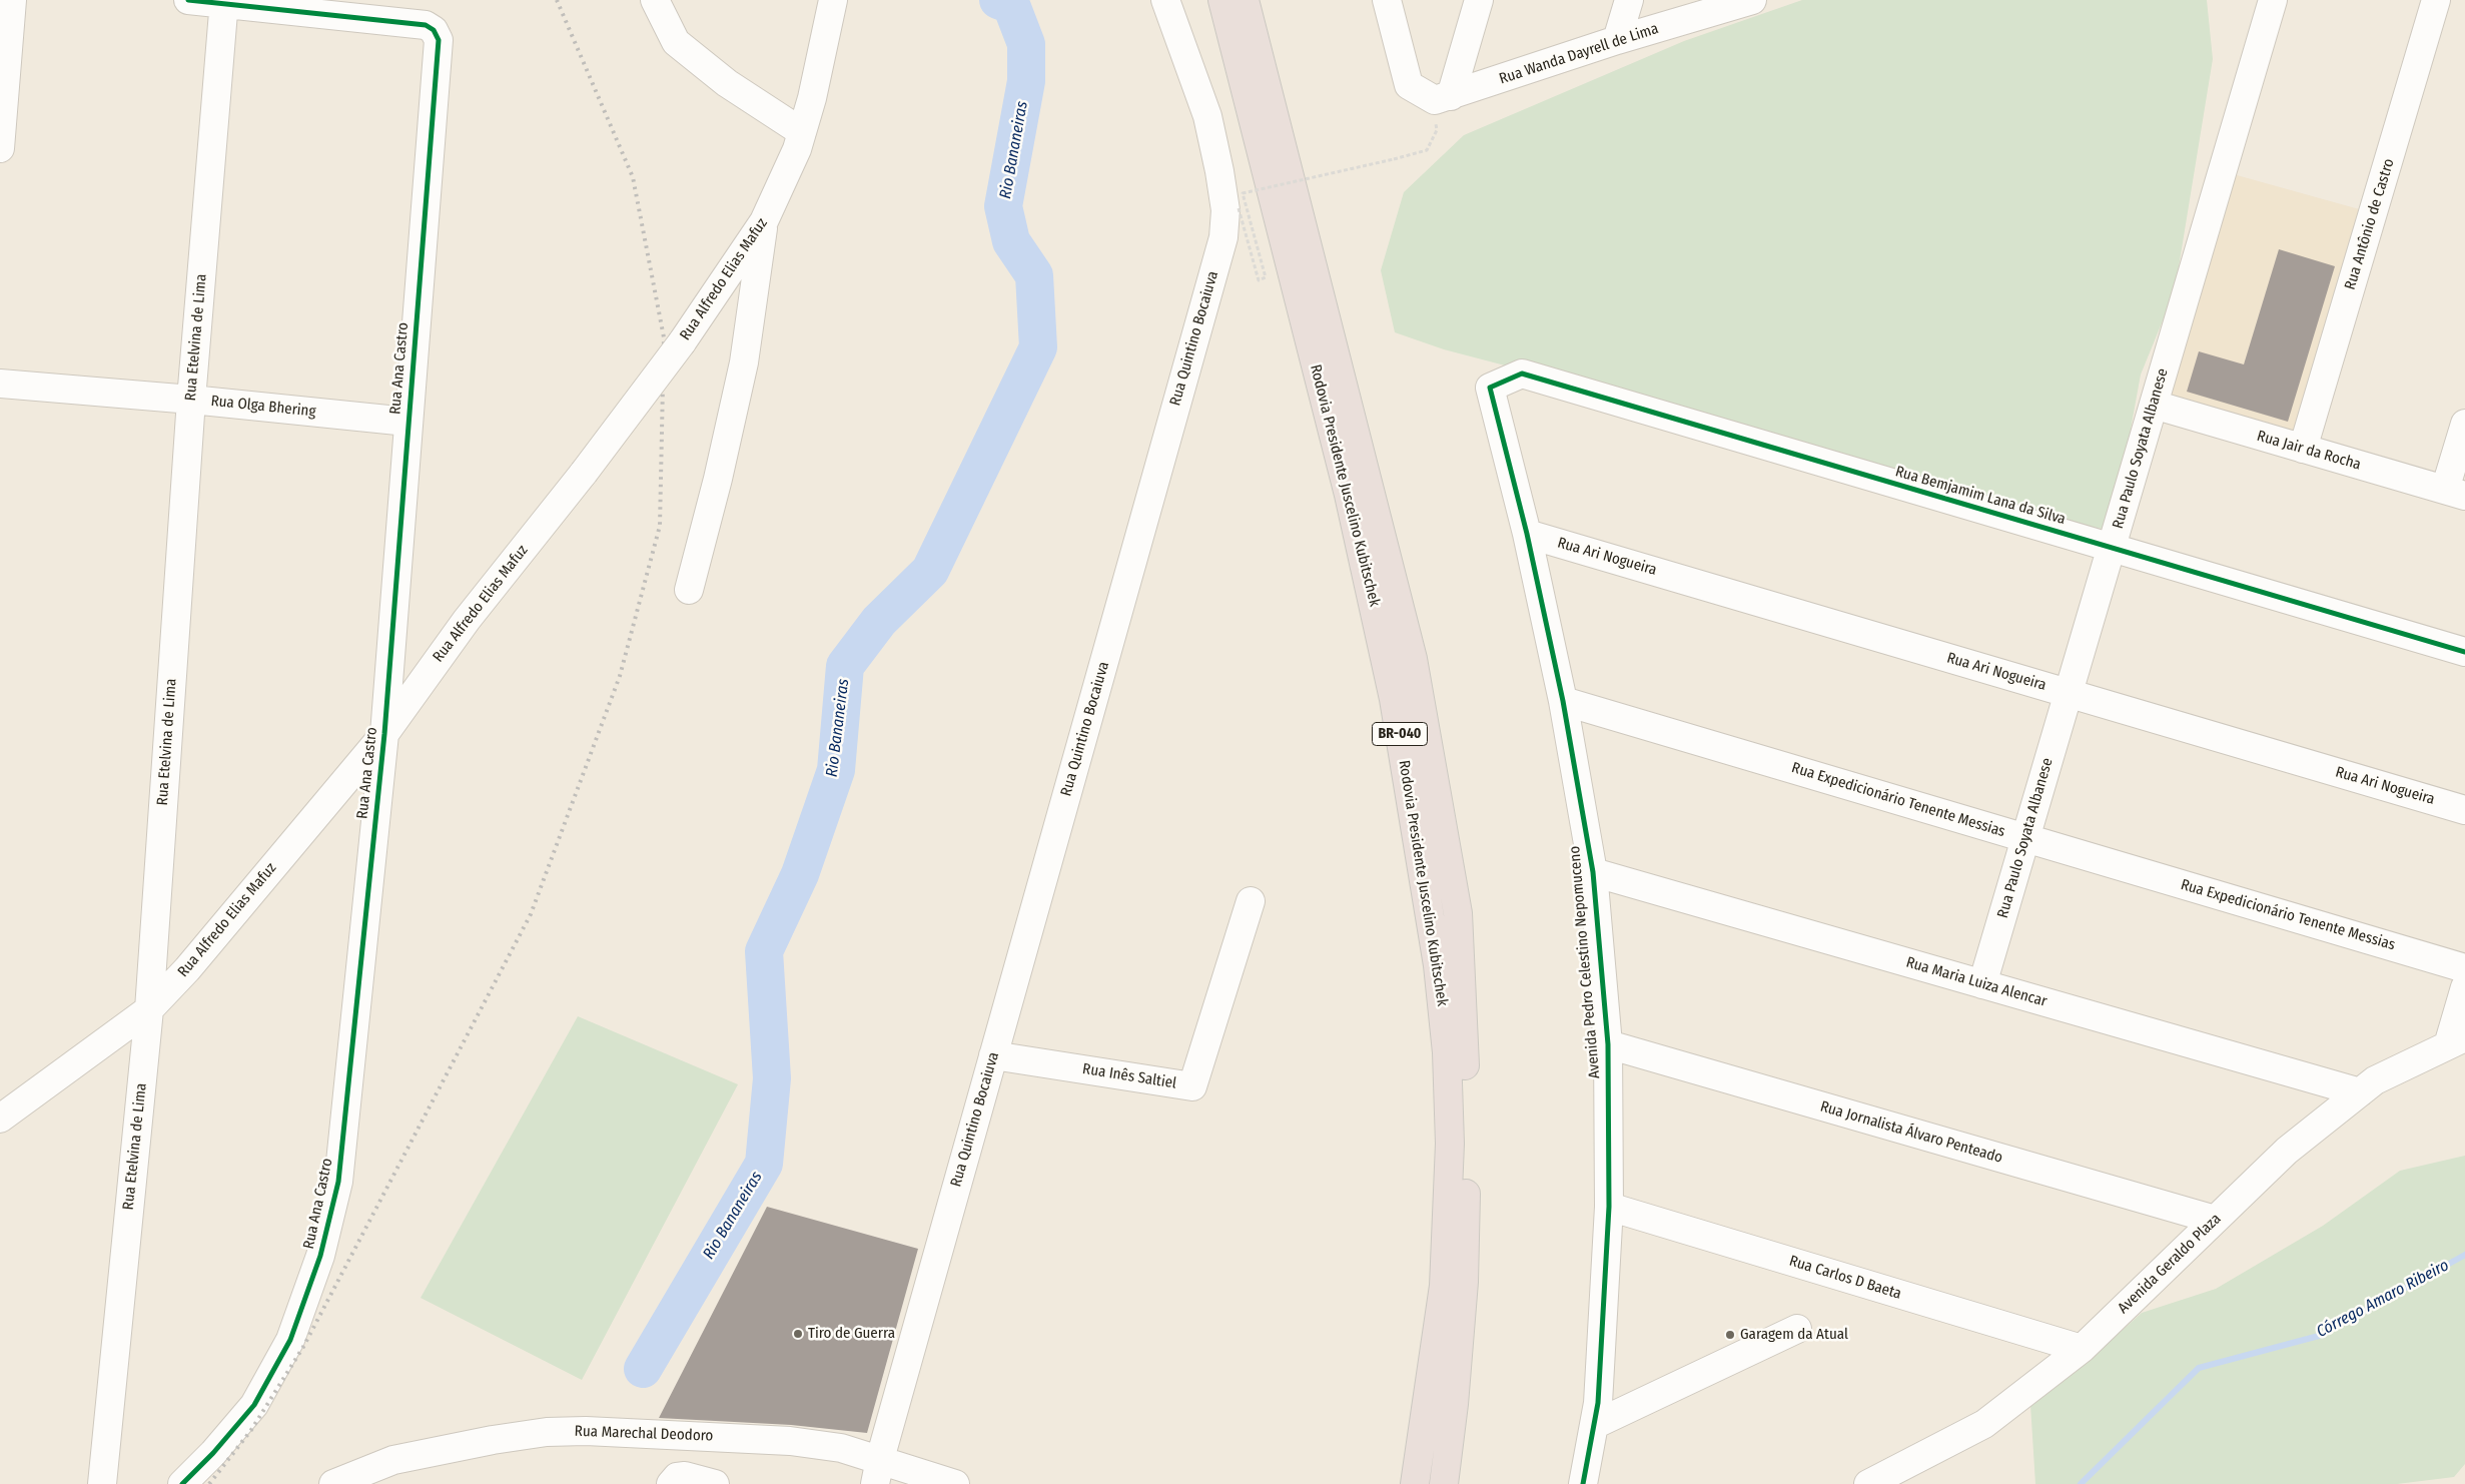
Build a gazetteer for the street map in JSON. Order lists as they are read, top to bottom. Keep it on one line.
{"streets":{"highway":["Rodovia Presidente Juscelino Kubitschek","BR-040"],"street":["Rua Wanda Dayrell de Lima","Rua Antônio de Castro","Rua Alfredo Elias Mafuz","Rua Etelvina de Lima","Rua Quintino Bocaiuva","Rua Ana Castro","Rua Olga Bhering","Rua Paulo Soyata Albanese","Rua Jair da Rocha","Rua Bemjamim Lana da Silva","Rua Ari Nogueira","Rua Expedicionário Tenente Messias","Avenida Pedro Celestino Nepomuceno","Rua Maria Luiza Alencar","Rua Inês Saltiel","Rua Jornalista Álvaro Penteado","Avenida Geraldo Plaza","Rua Carlos D Baeta","Rua Marechal Deodoro"]},"crossings":[["Rua Antônio de Castro","Rua Jair da Rocha"],["Rua Alfredo Elias Mafuz","Rua Etelvina de Lima"],["Rua Alfredo Elias Mafuz","Rua Ana Castro"],["Rua Etelvina de Lima","Rua Ana Castro"],["Rua Etelvina de Lima","Rua Olga Bhering"],["Rua Quintino Bocaiuva","Rua Inês Saltiel"],["Rua Quintino Bocaiuva","Rua Marechal Deodoro"],["Rua Ana Castro","Rua Olga Bhering"],["Rua Paulo Soyata Albanese","Rua Jair da Rocha"],["Rua Paulo Soyata Albanese","Rua Bemjamim Lana da Silva"],["Rua Paulo Soyata Albanese","Rua Ari Nogueira"],["Rua Paulo Soyata Albanese","Rua Expedicionário Tenente Messias"],["Rua Paulo Soyata Albanese","Rua Maria Luiza Alencar"],["Rua Bemjamim Lana da Silva","Avenida Pedro Celestino Nepomuceno"],["Rua Ari Nogueira","Avenida Pedro Celestino Nepomuceno"],["Rua Expedicionário Tenente Messias","Avenida Pedro Celestino Nepomuceno"],["Avenida Pedro Celestino Nepomuceno","Rua Maria Luiza Alencar"],["Avenida Pedro Celestino Nepomuceno","Rua Jornalista Álvaro Penteado"],["Avenida Pedro Celestino Nepomuceno","Rua Carlos D Baeta"],["Rua Maria Luiza Alencar","Avenida Geraldo Plaza"],["Rua Jornalista Álvaro Penteado","Avenida Geraldo Plaza"],["Avenida Geraldo Plaza","Rua Carlos D Baeta"]],"water":["Rio Bananeiras","Córrego Amaro Ribeiro"],"places":["Tiro de Guerra","Garagem da Atual"]}
